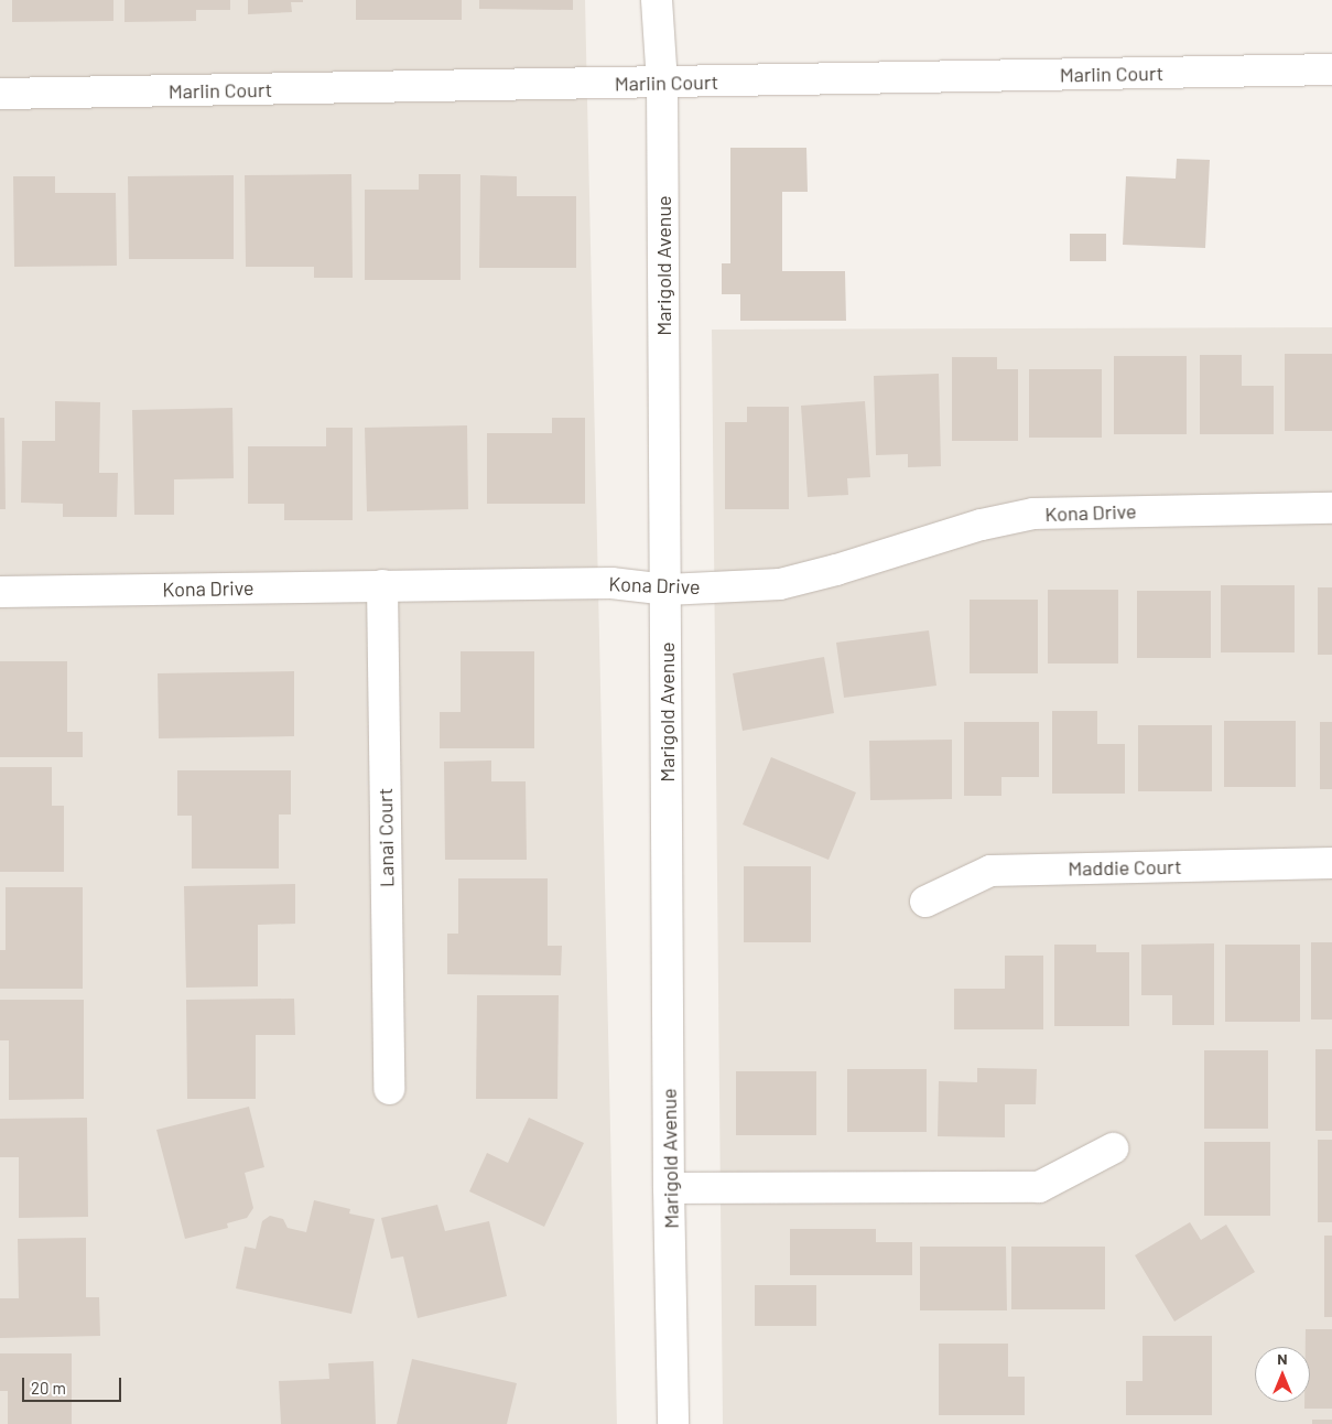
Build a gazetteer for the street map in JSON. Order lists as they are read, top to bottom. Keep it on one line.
{"streets":{"street":["Marlin Court","Marigold Avenue","Kona Drive","Lanai Court","Maddie Court"]},"crossings":[["Marlin Court","Marigold Avenue"],["Marigold Avenue","Kona Drive"],["Kona Drive","Lanai Court"]],"scale_bar":"20 m","north":"top"}
